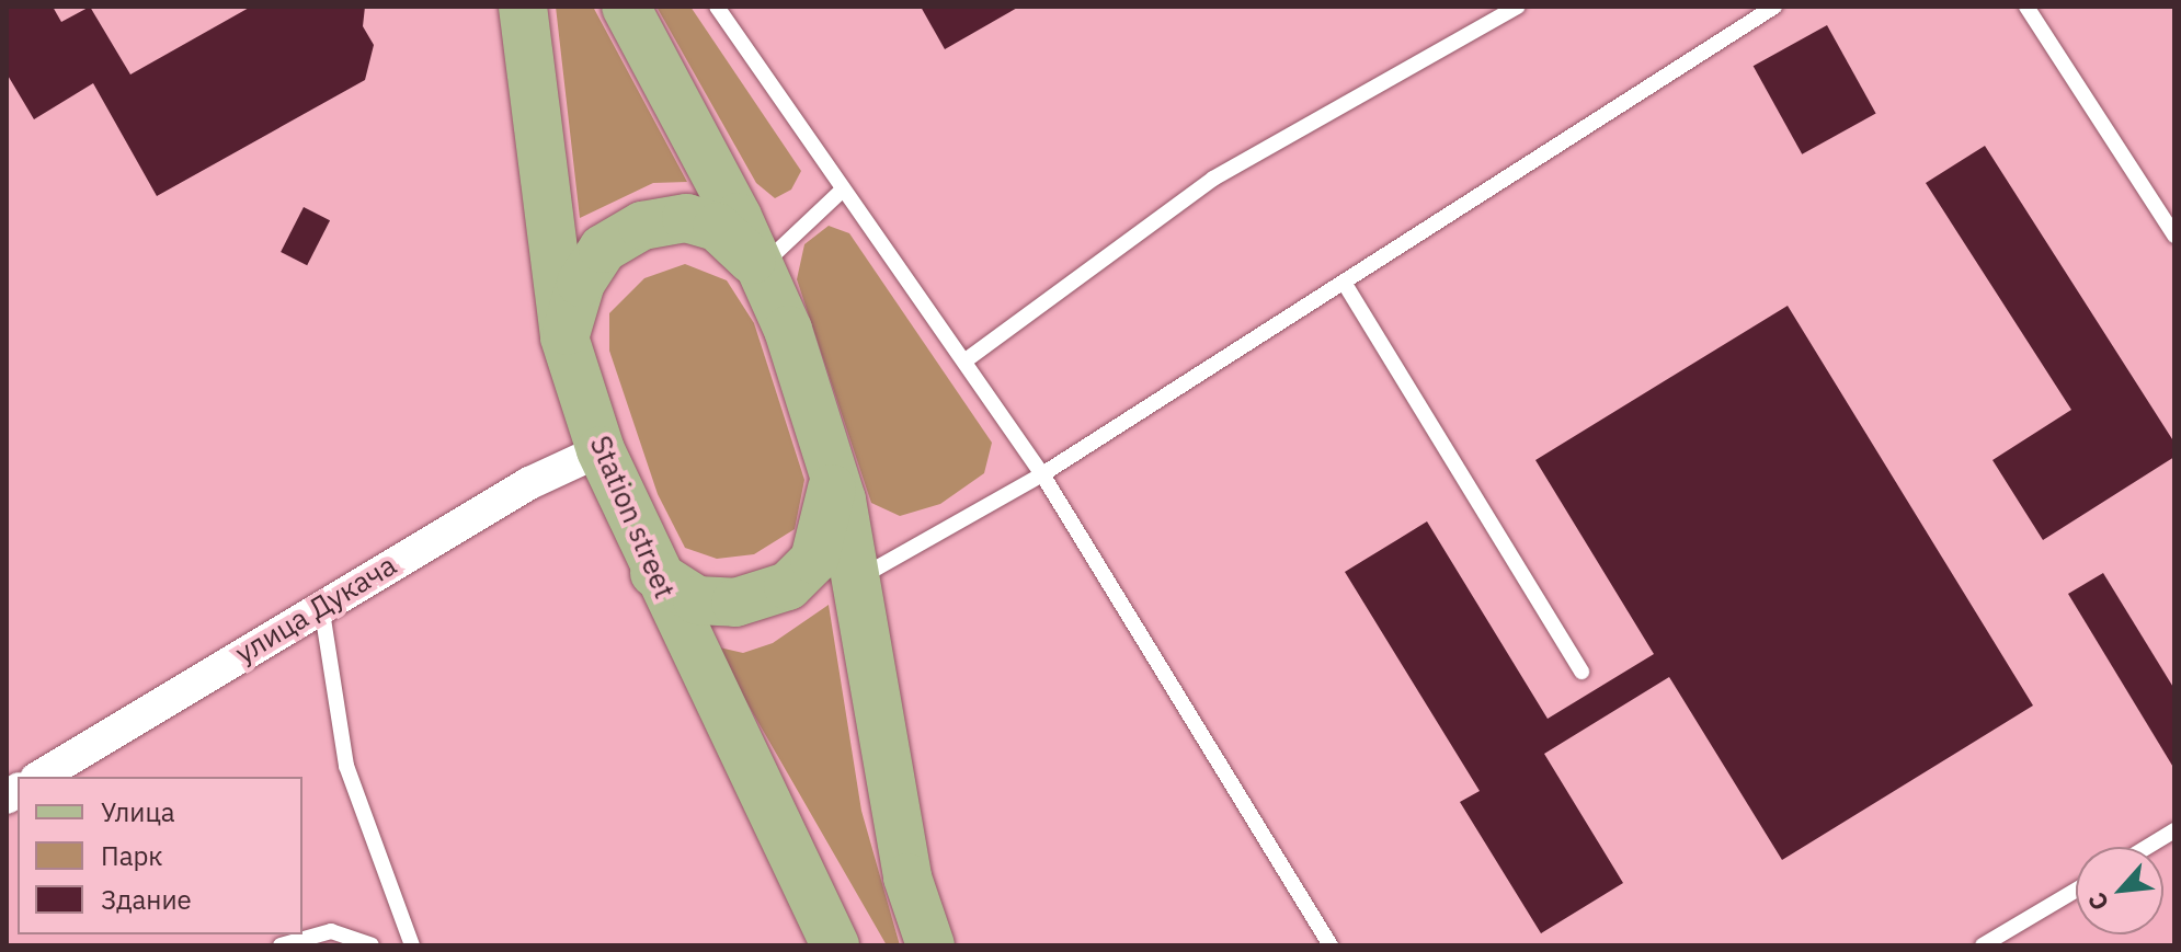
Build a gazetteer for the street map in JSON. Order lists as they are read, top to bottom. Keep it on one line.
{"streets":{"main road":["Station street"],"street":["улица Дукача"]},"crossings":[["Station street","улица Дукача"]],"legend":["Улица","Парк","Здание"],"north":"bottom left"}
